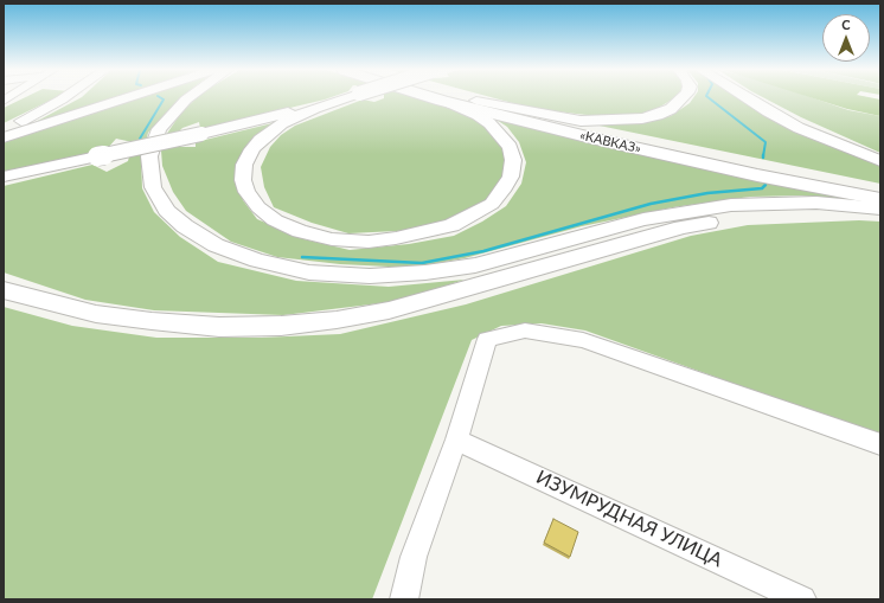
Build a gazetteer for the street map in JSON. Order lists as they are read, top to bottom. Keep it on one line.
{"streets":{"highway":["«КАВКАЗ»"],"street":["ИЗУМРУДНАЯ УЛИЦА"]},"north":"top"}
